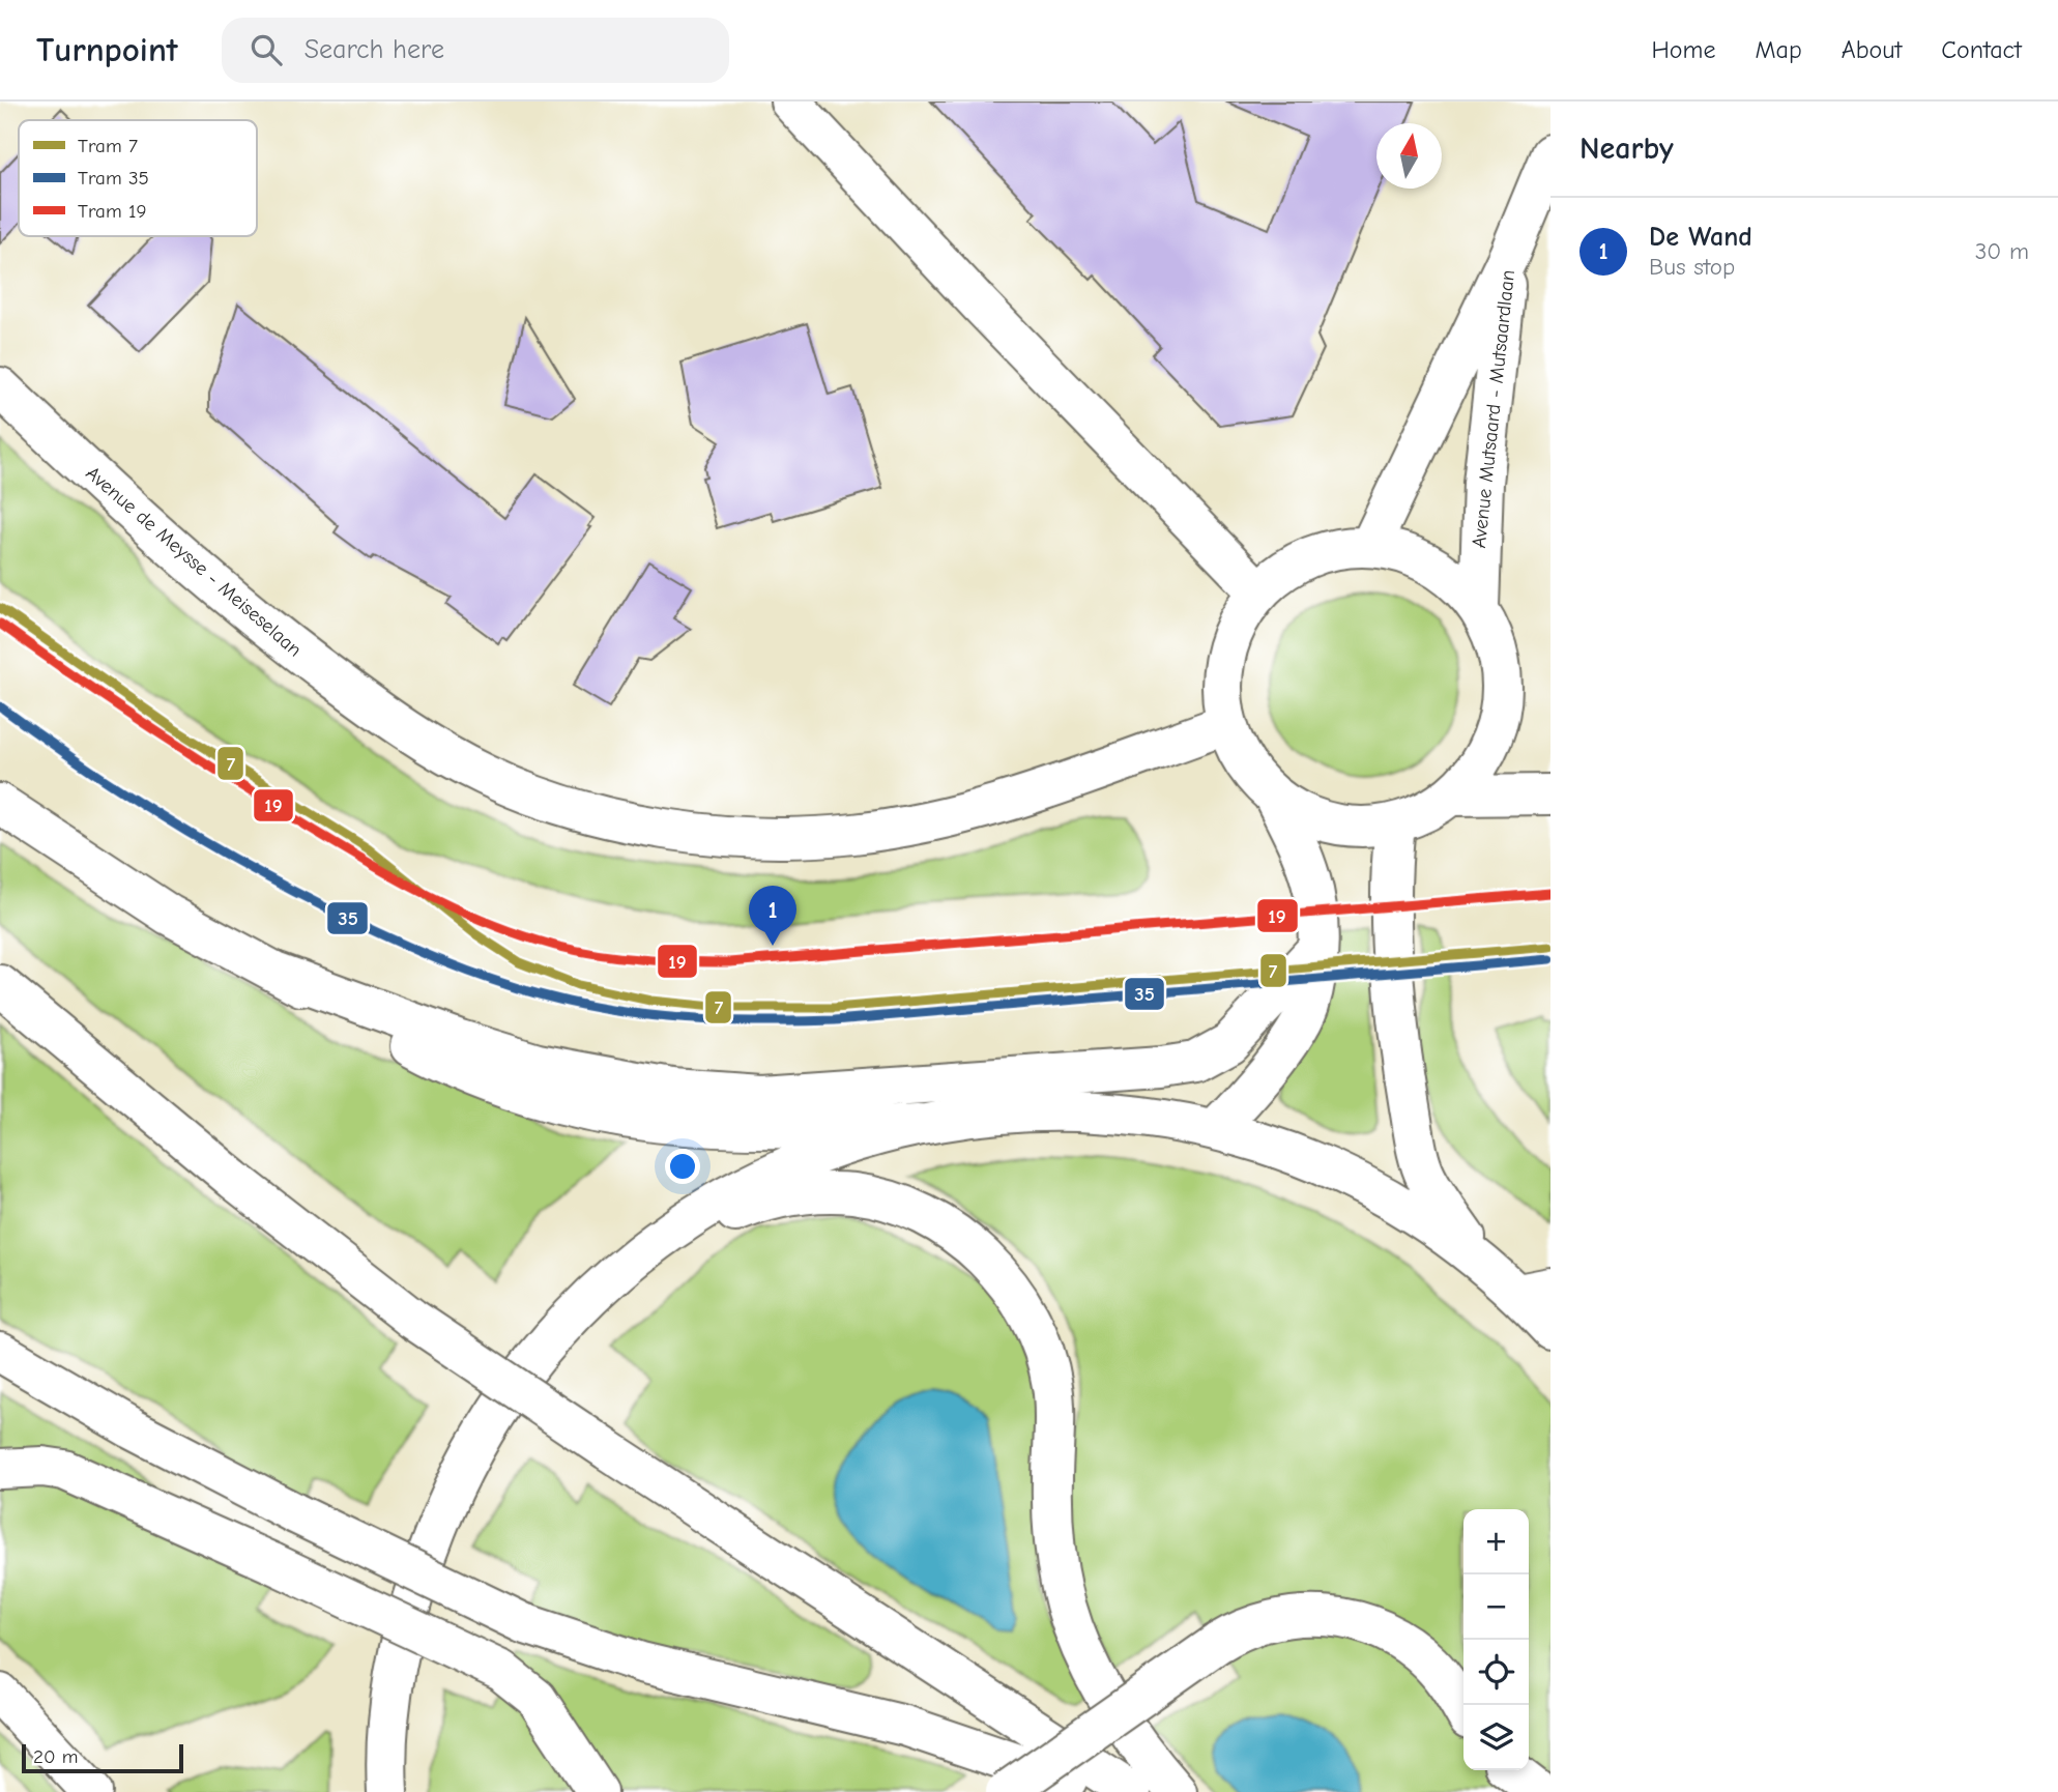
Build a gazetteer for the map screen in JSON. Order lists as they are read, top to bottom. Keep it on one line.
{"streets":{"main road":["Avenue Mutsaard - Mutsaardlaan","Avenue de Meysse - Meiseselaan"]},"lines":["tram line 7","tram line 19","tram line 35"],"legend":["Tram 7","Tram 35","Tram 19"],"scale_bar":"20 m","north":"top","page":{"header":"Turnpoint","search":"Search here","nav":["Home","Map","About","Contact"],"heading":"Nearby","list":[{"mark":"1","name":"De Wand","note":"Bus stop","value":"30 m"}],"pins":"1","map_buttons":["+","−"],"scale":"20 m"}}
